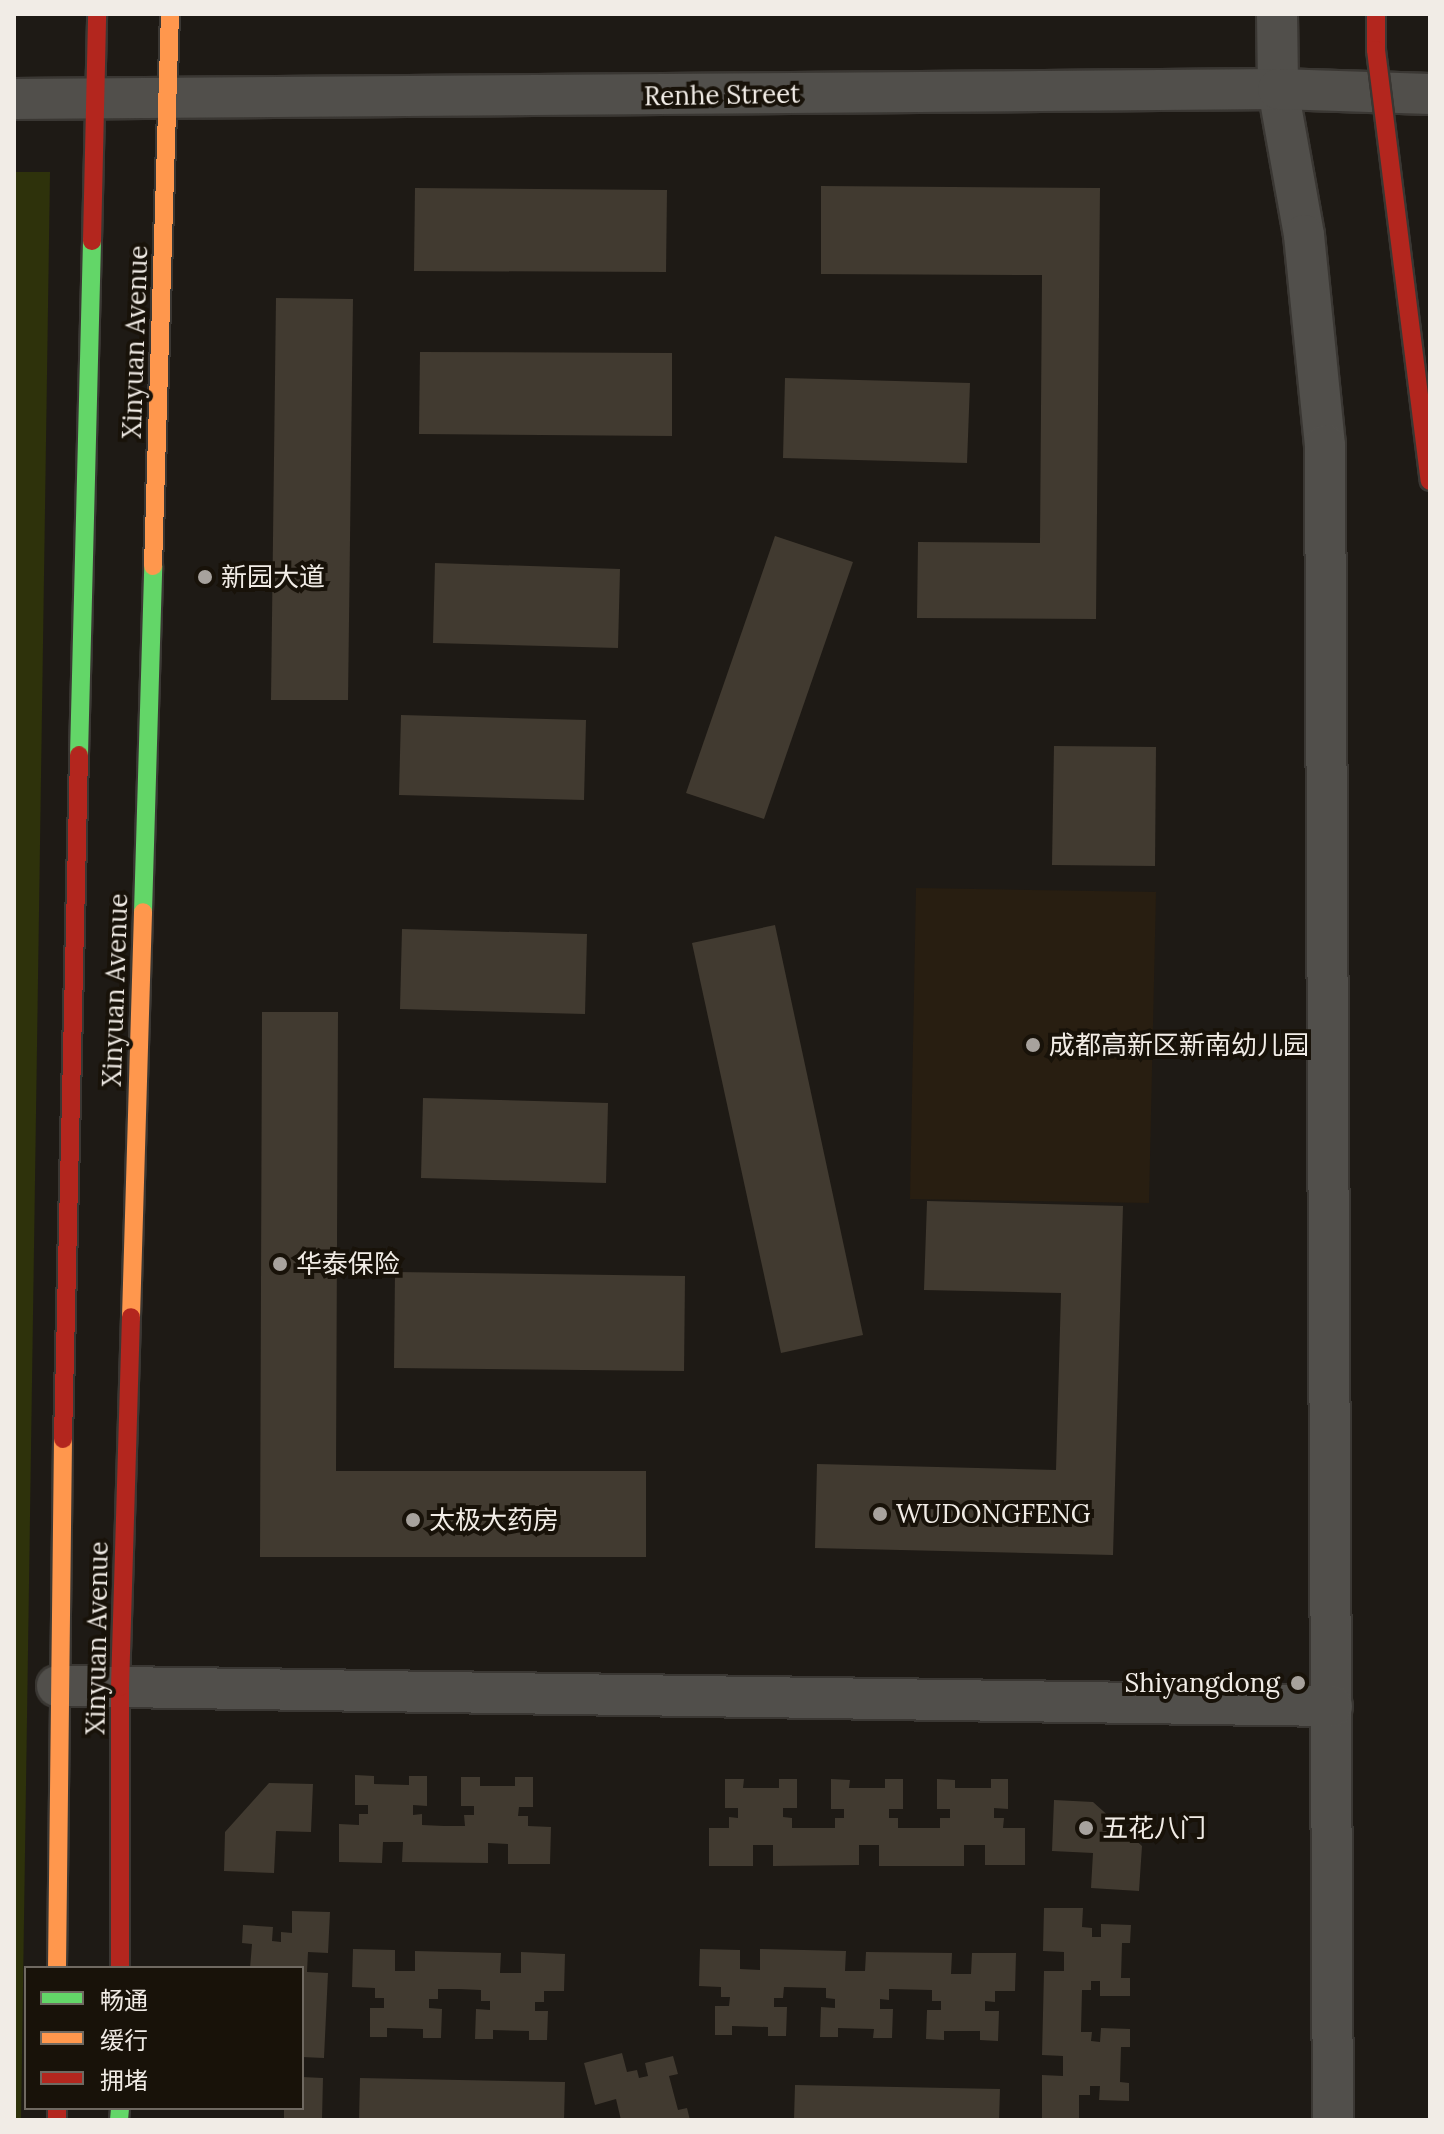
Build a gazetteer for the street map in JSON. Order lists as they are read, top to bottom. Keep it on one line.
{"streets":{"main road":["Xinyuan Avenue"],"street":["Renhe Street"]},"crossings":[["Renhe Street","Xinyuan Avenue"]],"places":["新园大道","成都高新区新南幼儿园","华泰保险","WUDONGFENG","太极大药房","Shiyangdong","五花八门"],"legend":["畅通","缓行","拥堵"]}
